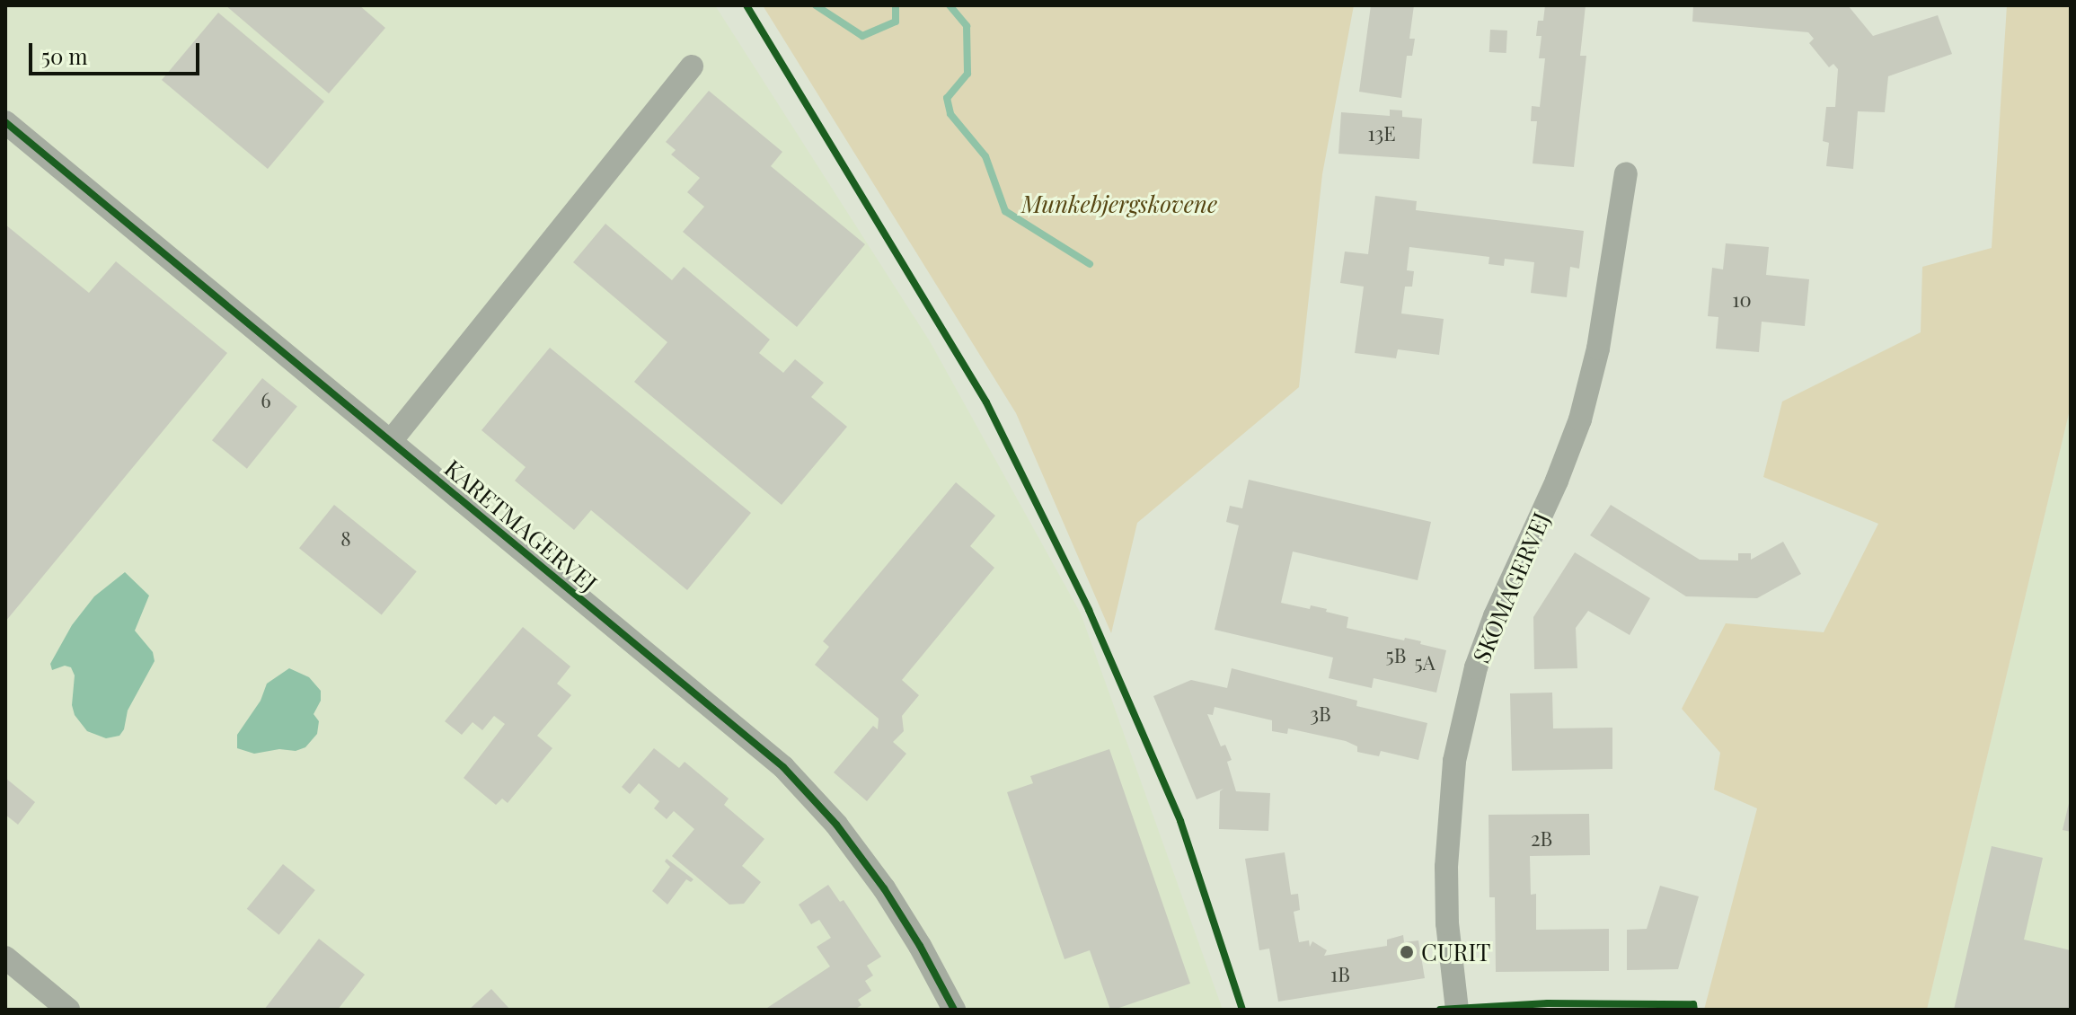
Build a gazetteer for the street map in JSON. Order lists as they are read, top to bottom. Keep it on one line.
{"streets":{"street":["KARETMAGERVEJ","SKOMAGERVEJ"]},"parks":["Munkebjergskovene"],"places":["CURIT"],"house_numbers":["13E","10","6","8","5B","5A","3B","2B","1B"],"scale_bar":"50 m"}
